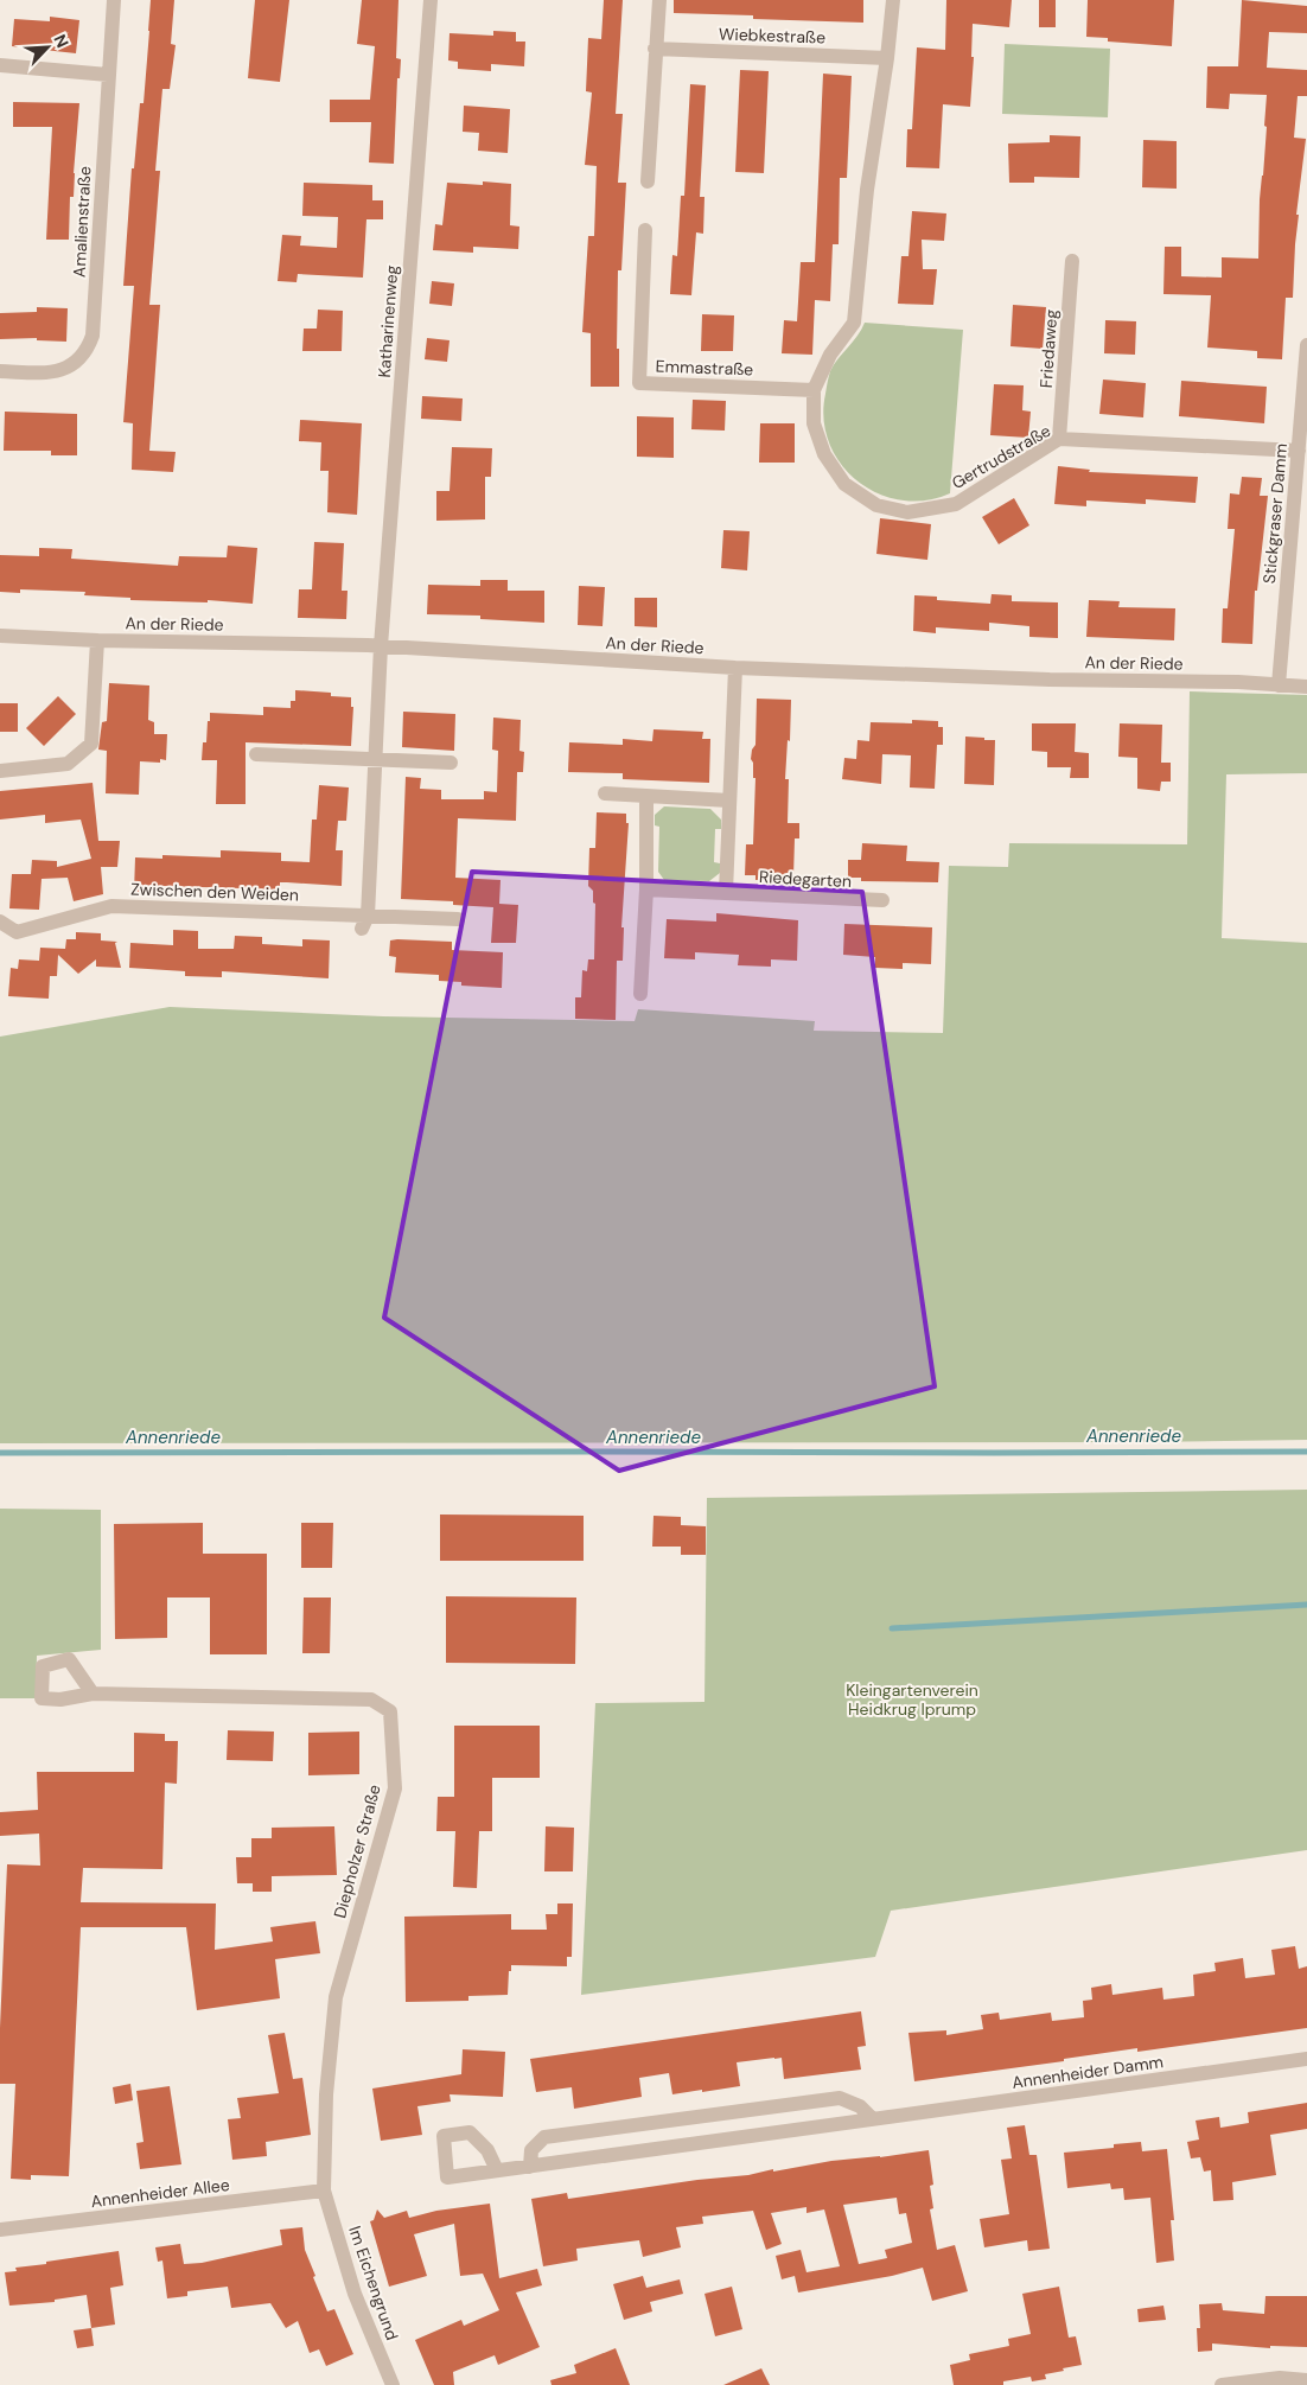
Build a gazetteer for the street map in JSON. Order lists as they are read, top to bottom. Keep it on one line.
{"streets":{"street":["Wiebkestraße","Amalienstraße","Katharinenweg","Friedaweg","Emmastraße","Gertrudstraße","Stickgraser Damm","An der Riede","Riedegarten","Zwischen den Weiden","Diepholzer Straße","Annenheider Damm","Annenheider Allee","Im Eichengrund"]},"crossings":[["Wiebkestraße","Gertrudstraße"],["Katharinenweg","An der Riede"],["Friedaweg","Gertrudstraße"],["Emmastraße","Gertrudstraße"],["Gertrudstraße","Stickgraser Damm"],["Stickgraser Damm","An der Riede"],["Diepholzer Straße","Annenheider Allee"],["Diepholzer Straße","Im Eichengrund"],["Annenheider Allee","Im Eichengrund"]],"water":["Annenriede"],"parks":["Kleingartenverein Heidkrug Iprump"],"north":"top right"}
